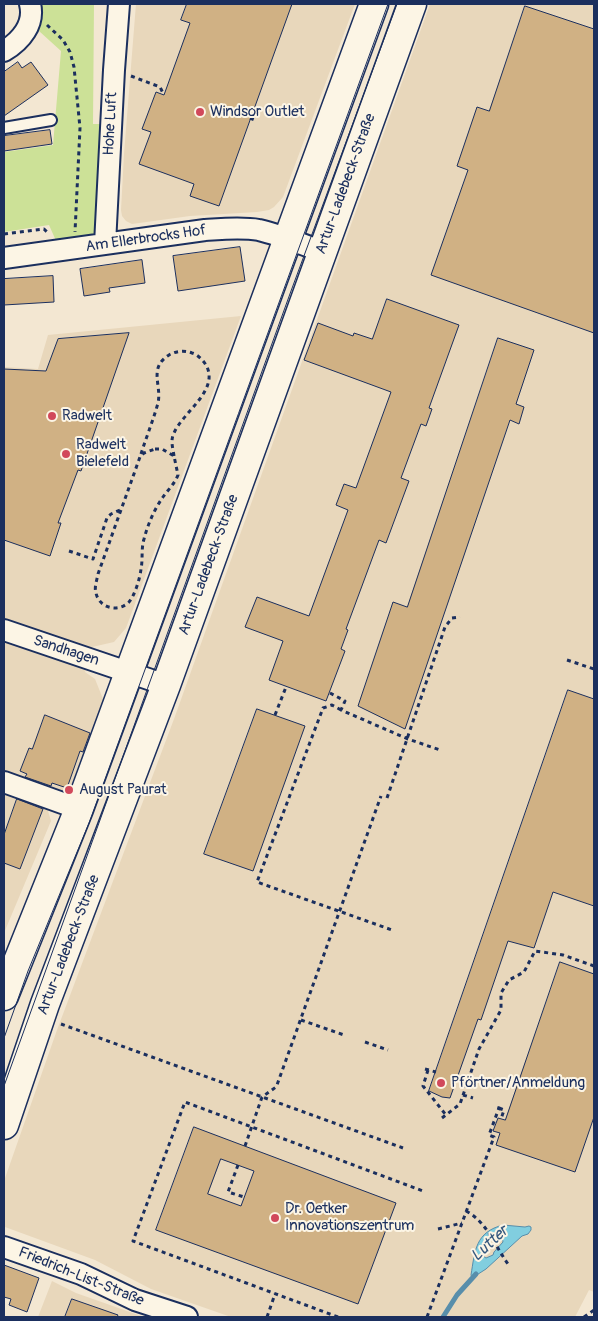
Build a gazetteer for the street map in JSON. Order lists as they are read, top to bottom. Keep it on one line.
{"streets":{"street":["Hohe Luft","Artur-Ladebeck-Straße","Am Ellerbrocks Hof","Sandhagen","Friedrich-List-Straße"]},"crossings":[["Hohe Luft","Am Ellerbrocks Hof"],["Artur-Ladebeck-Straße","Am Ellerbrocks Hof"],["Artur-Ladebeck-Straße","Sandhagen"]],"water":["Lutter"],"places":["Windsor Outlet","Radwelt","Radwelt Bielefeld","August Paurat","Pförtner/Anmeldung","Dr. Oetker Innovationszentrum"]}
